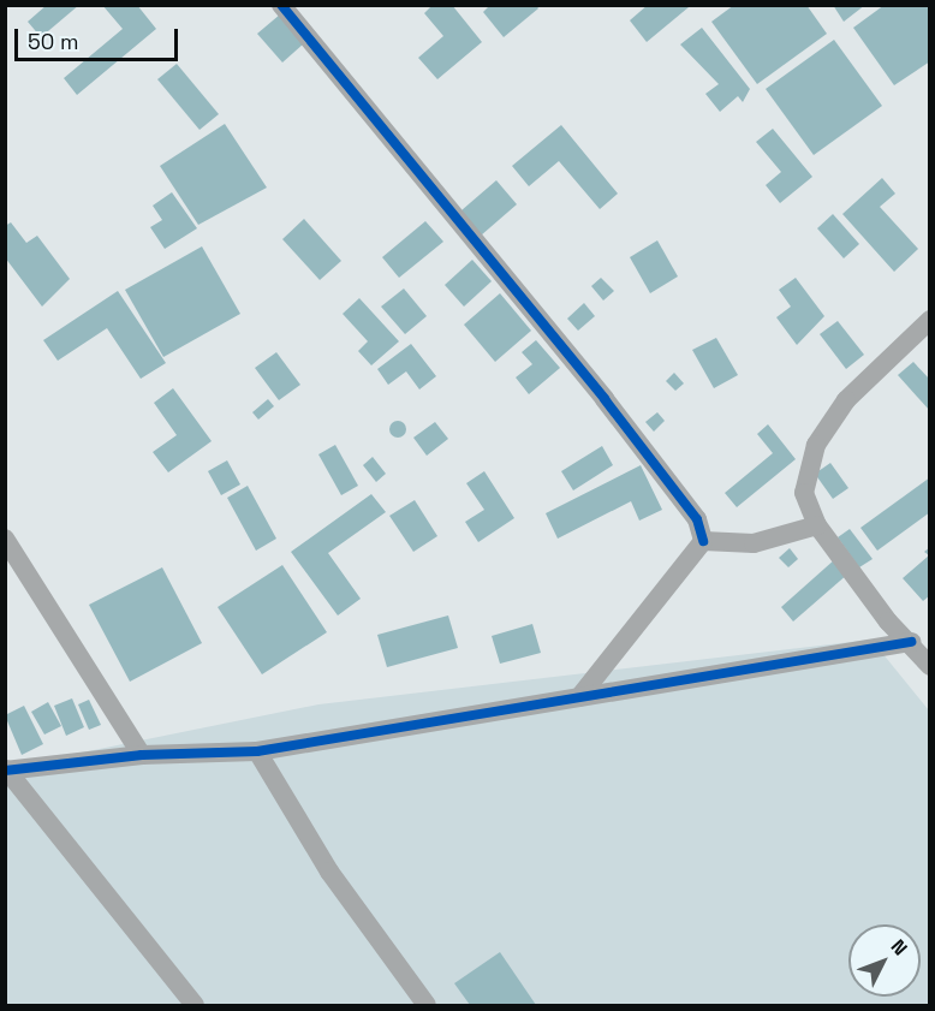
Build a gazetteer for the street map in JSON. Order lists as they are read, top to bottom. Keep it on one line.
{"scale_bar":"50 m","north":"top right"}
